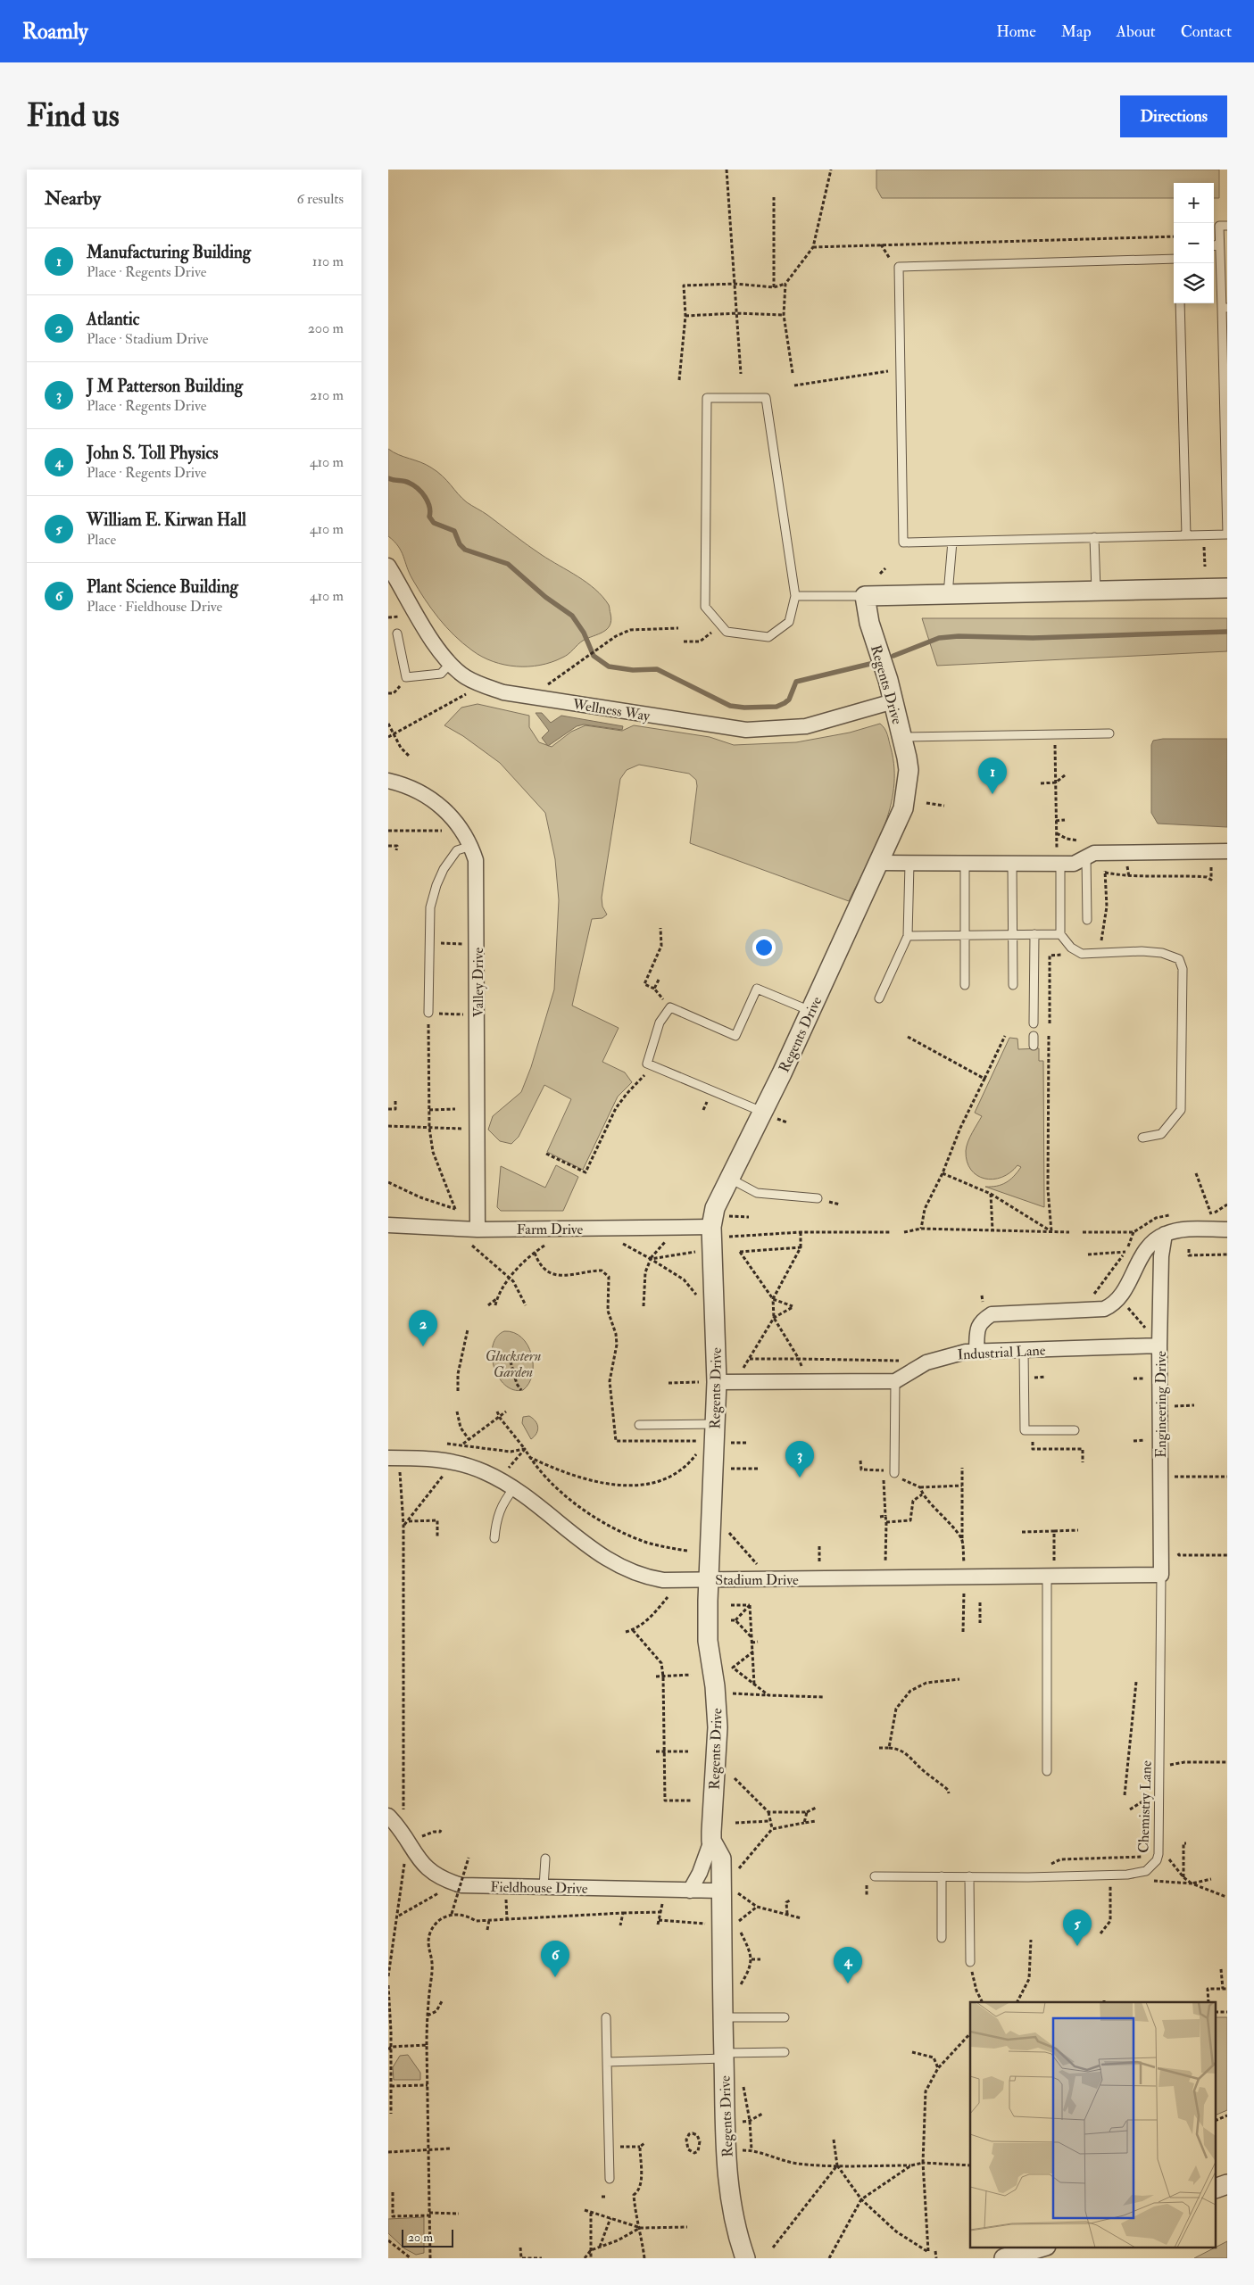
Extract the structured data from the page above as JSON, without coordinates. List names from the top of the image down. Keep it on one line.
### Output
{"streets":{"street":["Regents Drive","Wellness Way","Valley Drive","Farm Drive","Industrial Lane","Engineering Drive","Stadium Drive","Fieldhouse Drive"],"lane":["Chemistry Lane"]},"crossings":[["Regents Drive","Wellness Way"],["Regents Drive","Farm Drive"],["Regents Drive","Industrial Lane"],["Regents Drive","Stadium Drive"],["Regents Drive","Fieldhouse Drive"],["Valley Drive","Farm Drive"],["Industrial Lane","Engineering Drive"],["Engineering Drive","Stadium Drive"],["Engineering Drive","Chemistry Lane"],["Stadium Drive","Chemistry Lane"]],"parks":["Gluckstern Garden"],"scale_bar":"20 m","page":{"header":"Roamly","nav":["Home","Map","About","Contact"],"buttons":"Directions","title":"Find us","heading":["Nearby","6 results"],"map_buttons":["+","−"],"list":[{"mark":"1","name":"Manufacturing Building","note":"Place · Regents Drive","value":"110 m"},{"mark":"2","name":"Atlantic","note":"Place · Stadium Drive","value":"200 m"},{"mark":"3","name":"J M Patterson Building","note":"Place · Regents Drive","value":"210 m"},{"mark":"4","name":"John S. Toll Physics","note":"Place · Regents Drive","value":"410 m"},{"mark":"5","name":"William E. Kirwan Hall","note":"Place","value":"410 m"},{"mark":"6","name":"Plant Science Building","note":"Place · Fieldhouse Drive","value":"410 m"}],"pins":["1","2","3","5","6","4"],"scale":"20 m"}}
